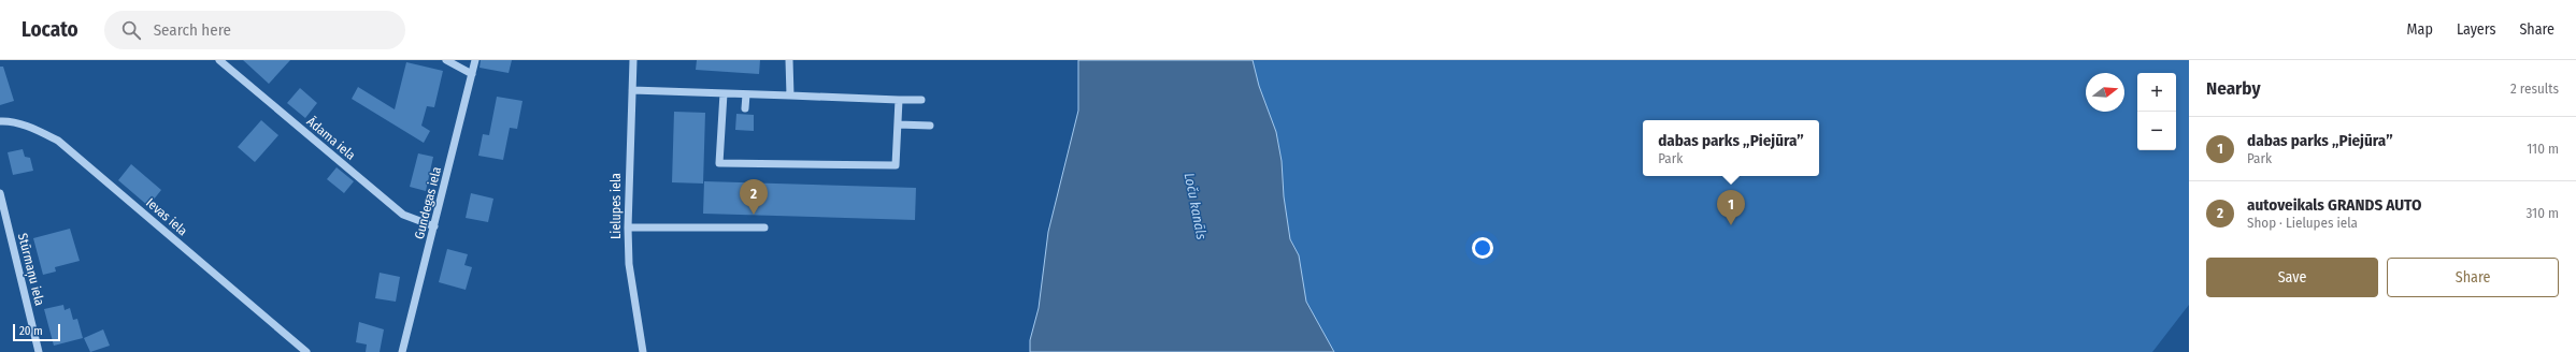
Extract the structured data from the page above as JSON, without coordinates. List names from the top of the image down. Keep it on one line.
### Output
{"streets":{"street":["Ādama iela","Gundegas iela","Lielupes iela","Ievas iela","Stūrmaņu iela"]},"crossings":[["Ādama iela","Gundegas iela"]],"water":["Loču kanāls"],"scale_bar":"20 m","north":"right","page":{"header":"Locato","search":"Search here","nav":["Map","Layers","Share"],"heading":["Nearby","2 results"],"map_buttons":["+","−"],"list":[{"mark":"1","name":"dabas parks „Piejūra”","note":"Park","value":"110 m"},{"mark":"2","name":"autoveikals GRANDS AUTO","note":"Shop · Lielupes iela","value":"310 m"}],"popup":["dabas parks „Piejūra”","Park"],"pins":["2","1"],"buttons":["Save","Share"],"scale":"20 m"}}
